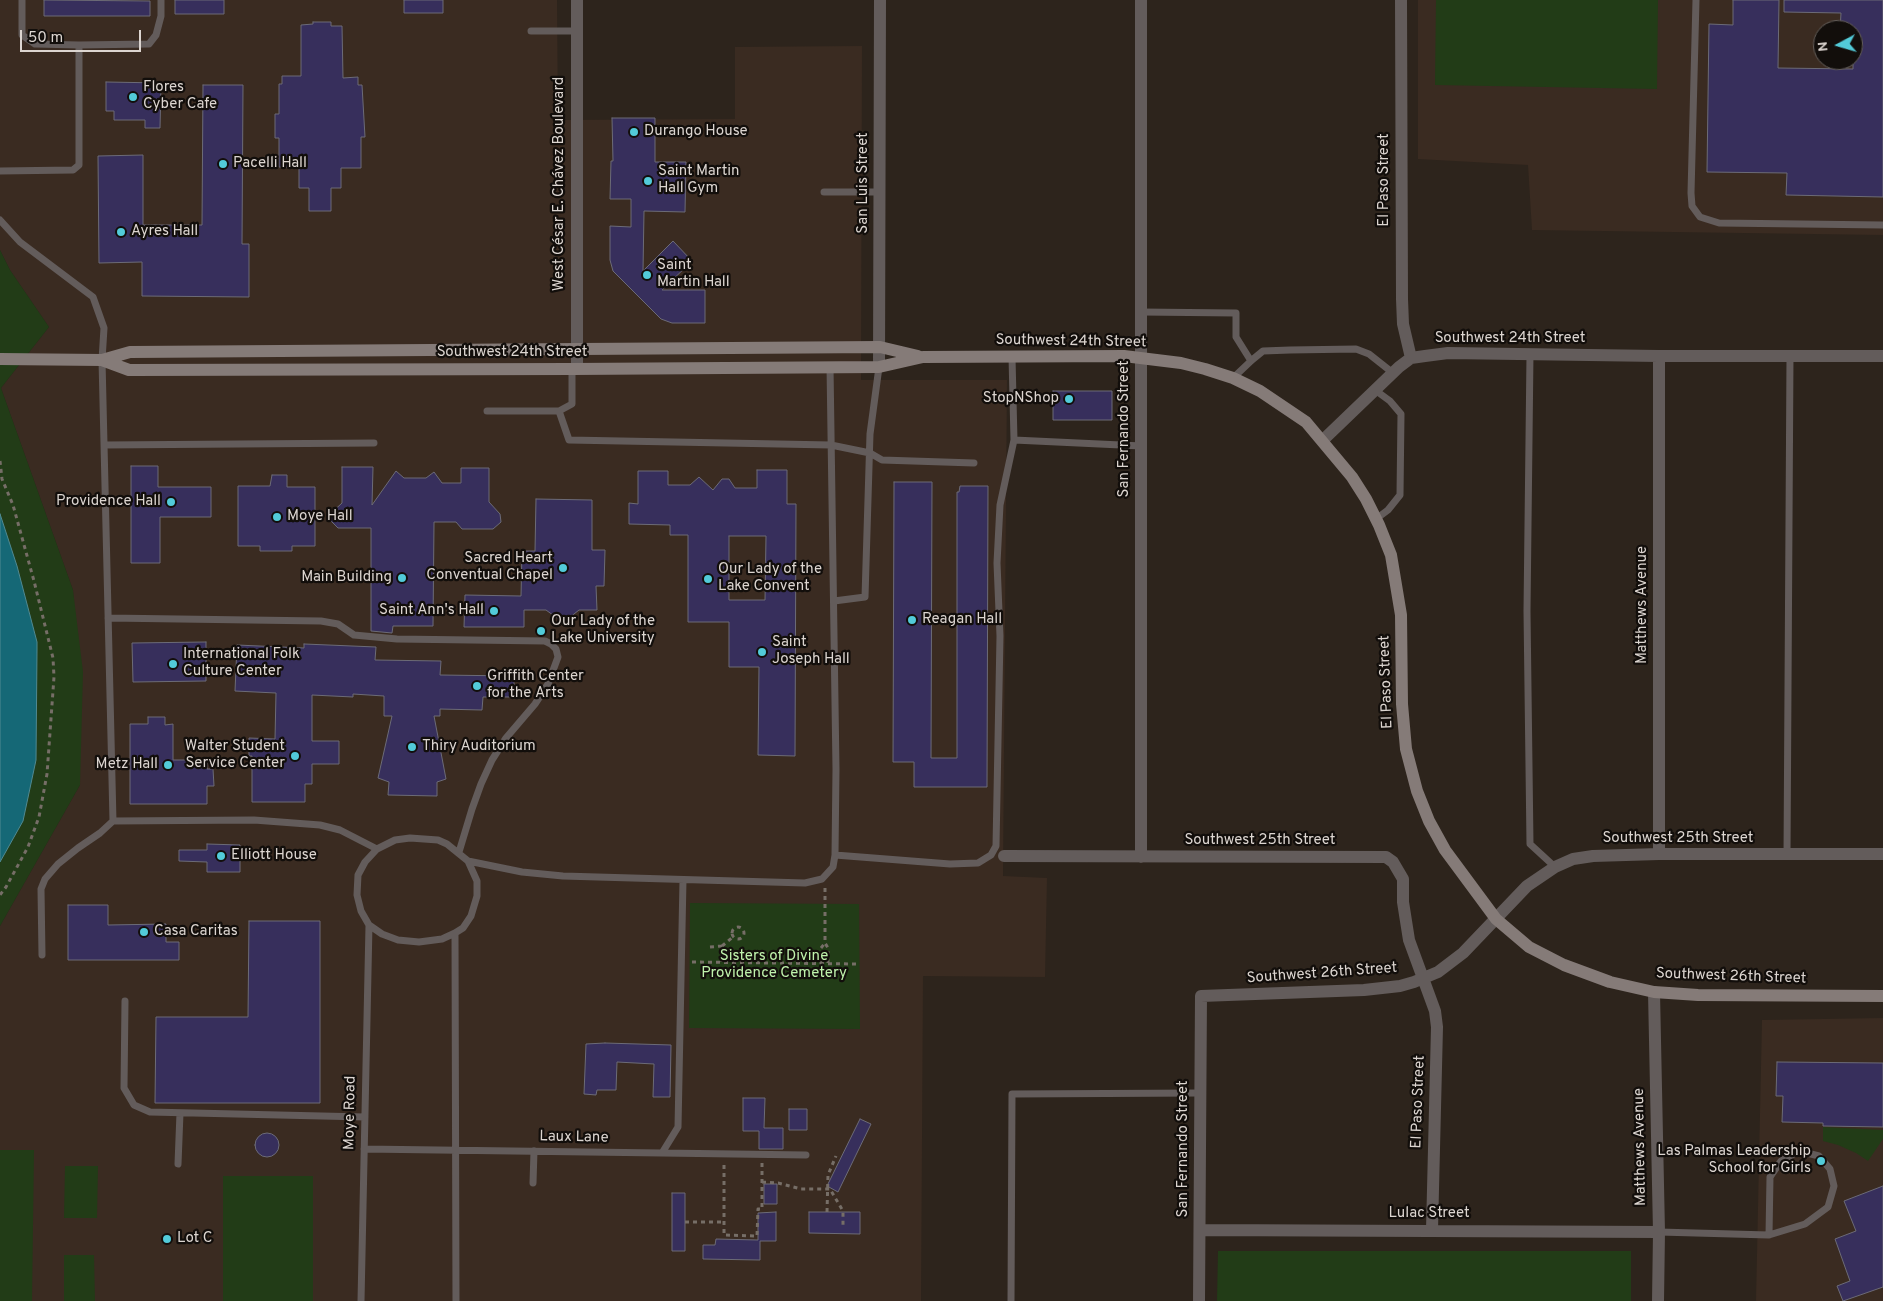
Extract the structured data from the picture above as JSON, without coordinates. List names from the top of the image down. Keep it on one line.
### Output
{"streets":{"main road":["El Paso Street","Southwest 24th Street","Southwest 26th Street"],"street":["San Luis Street","West César E. Chávez Boulevard","San Fernando Street","Matthews Avenue","Southwest 25th Street","Lulac Street"],"lane":["Moye Road","Laux Lane"]},"crossings":[["El Paso Street","Southwest 24th Street"],["El Paso Street","Southwest 25th Street"],["El Paso Street","Southwest 26th Street"],["El Paso Street","Lulac Street"],["San Luis Street","Southwest 24th Street"],["West César E. Chávez Boulevard","Southwest 24th Street"],["Southwest 24th Street","San Fernando Street"],["Southwest 24th Street","Matthews Avenue"],["San Fernando Street","Southwest 25th Street"],["San Fernando Street","Southwest 26th Street"],["San Fernando Street","Lulac Street"],["Matthews Avenue","Southwest 25th Street"],["Matthews Avenue","Southwest 26th Street"],["Matthews Avenue","Lulac Street"],["Southwest 25th Street","Southwest 26th Street"],["Moye Road","Laux Lane"]],"parks":["Sisters of Divine Providence Cemetery"],"places":["Flores Cyber Cafe","Durango House","Pacelli Hall","Saint Martin Hall Gym","Ayres Hall","Saint Martin Hall","StopNShop","Providence Hall","Moye Hall","Sacred Heart Conventual Chapel","Main Building","Our Lady of the Lake Convent","Saint Ann's Hall","Reagan Hall","Our Lady of the Lake University","Saint Joseph Hall","International Folk Culture Center","Griffith Center for the Arts","Thiry Auditorium","Walter Student Service Center","Metz Hall","Elliott House","Casa Caritas","Las Palmas Leadership School for Girls","Lot C"],"scale_bar":"50 m","north":"left"}
